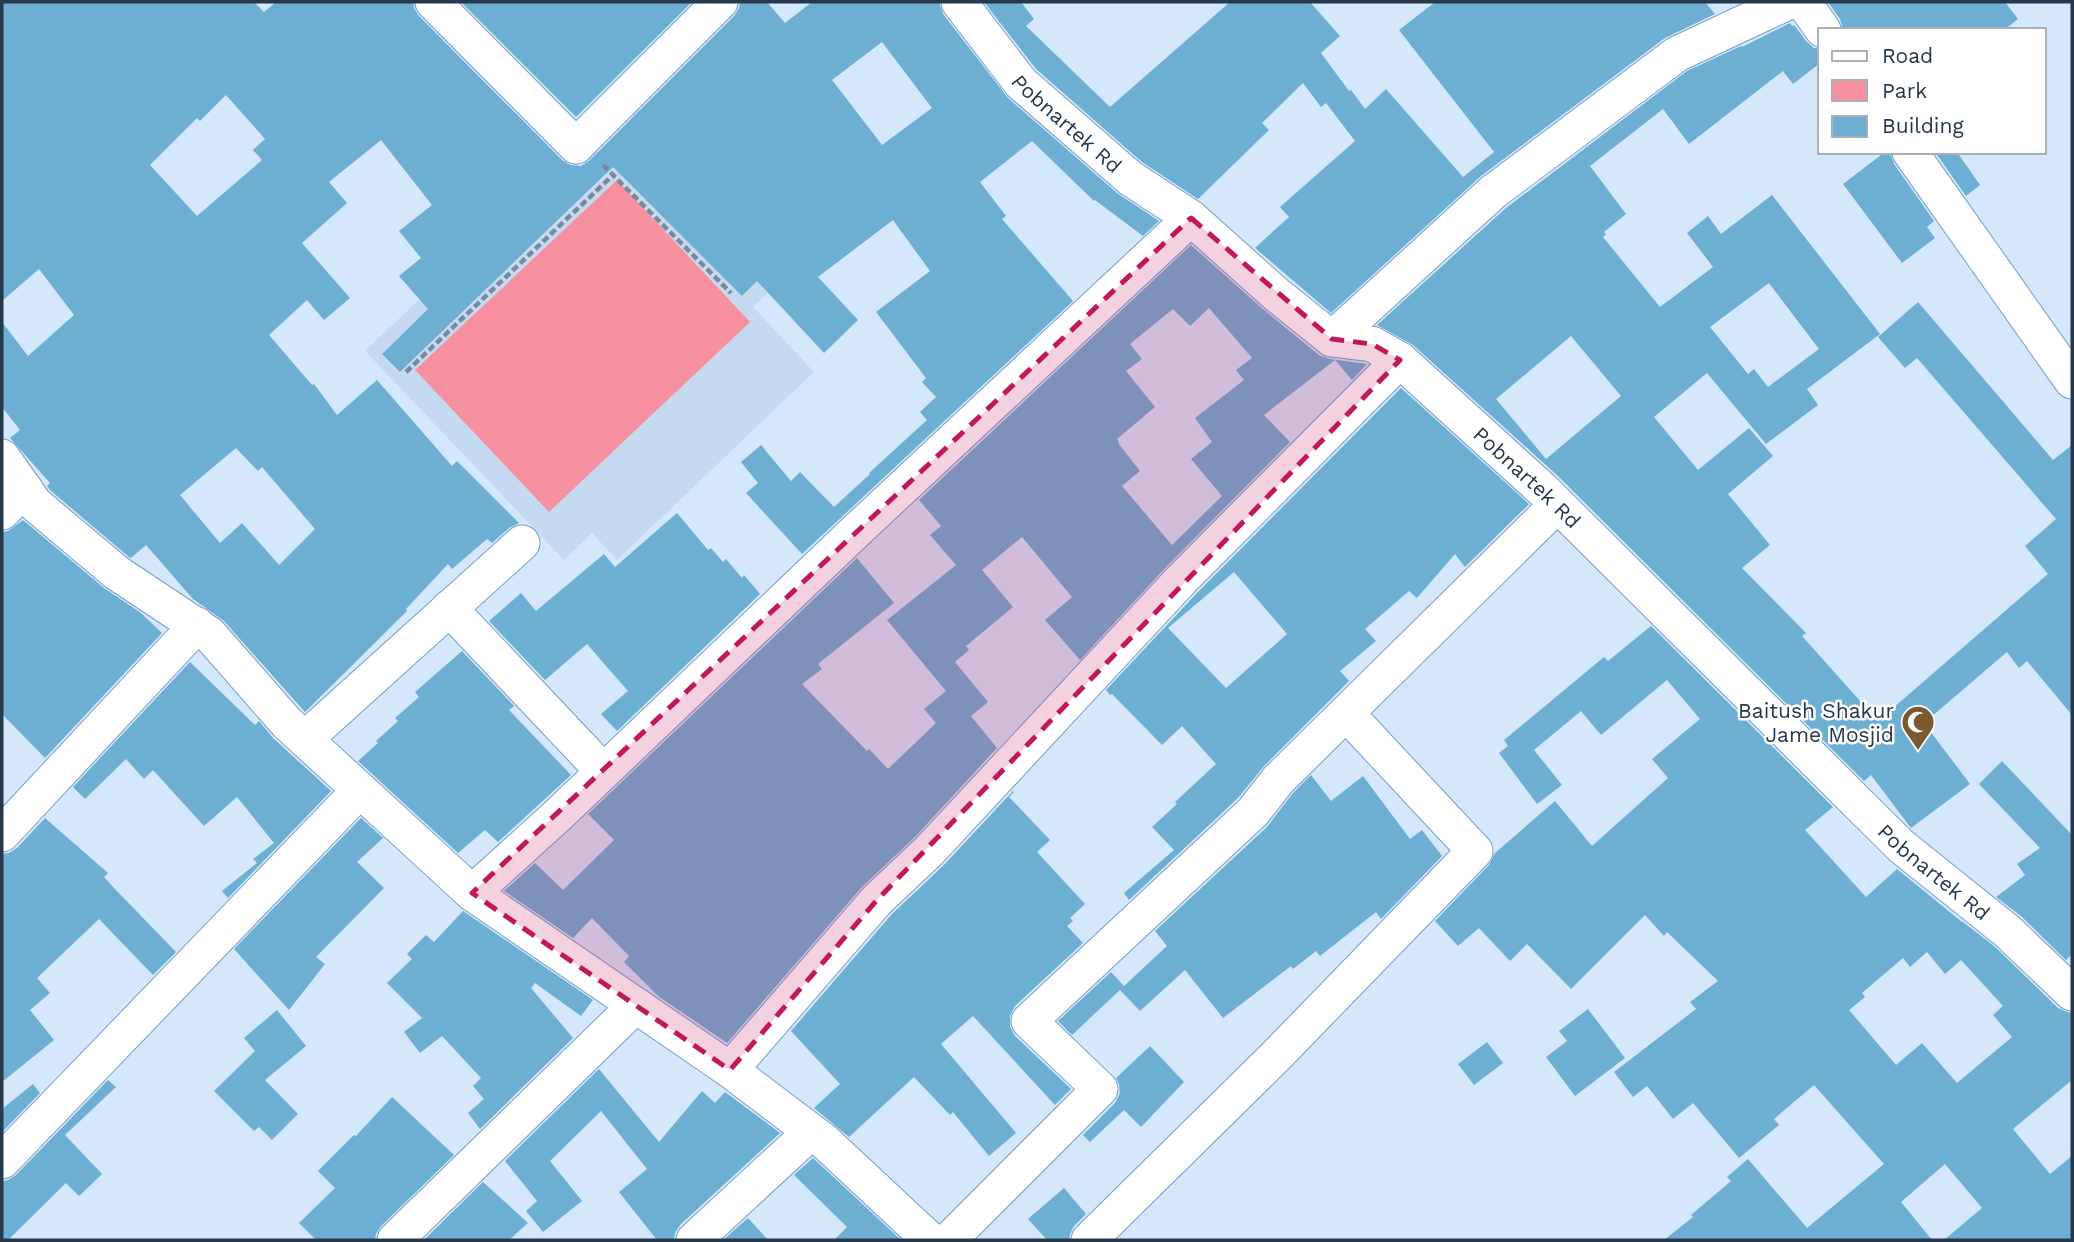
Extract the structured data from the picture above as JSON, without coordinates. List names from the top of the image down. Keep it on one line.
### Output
{"streets":{"street":["Pobnartek Rd"]},"places":{"mosque":["Baitush Shakur Jame Mosjid"]},"legend":["Road","Park","Building"]}
